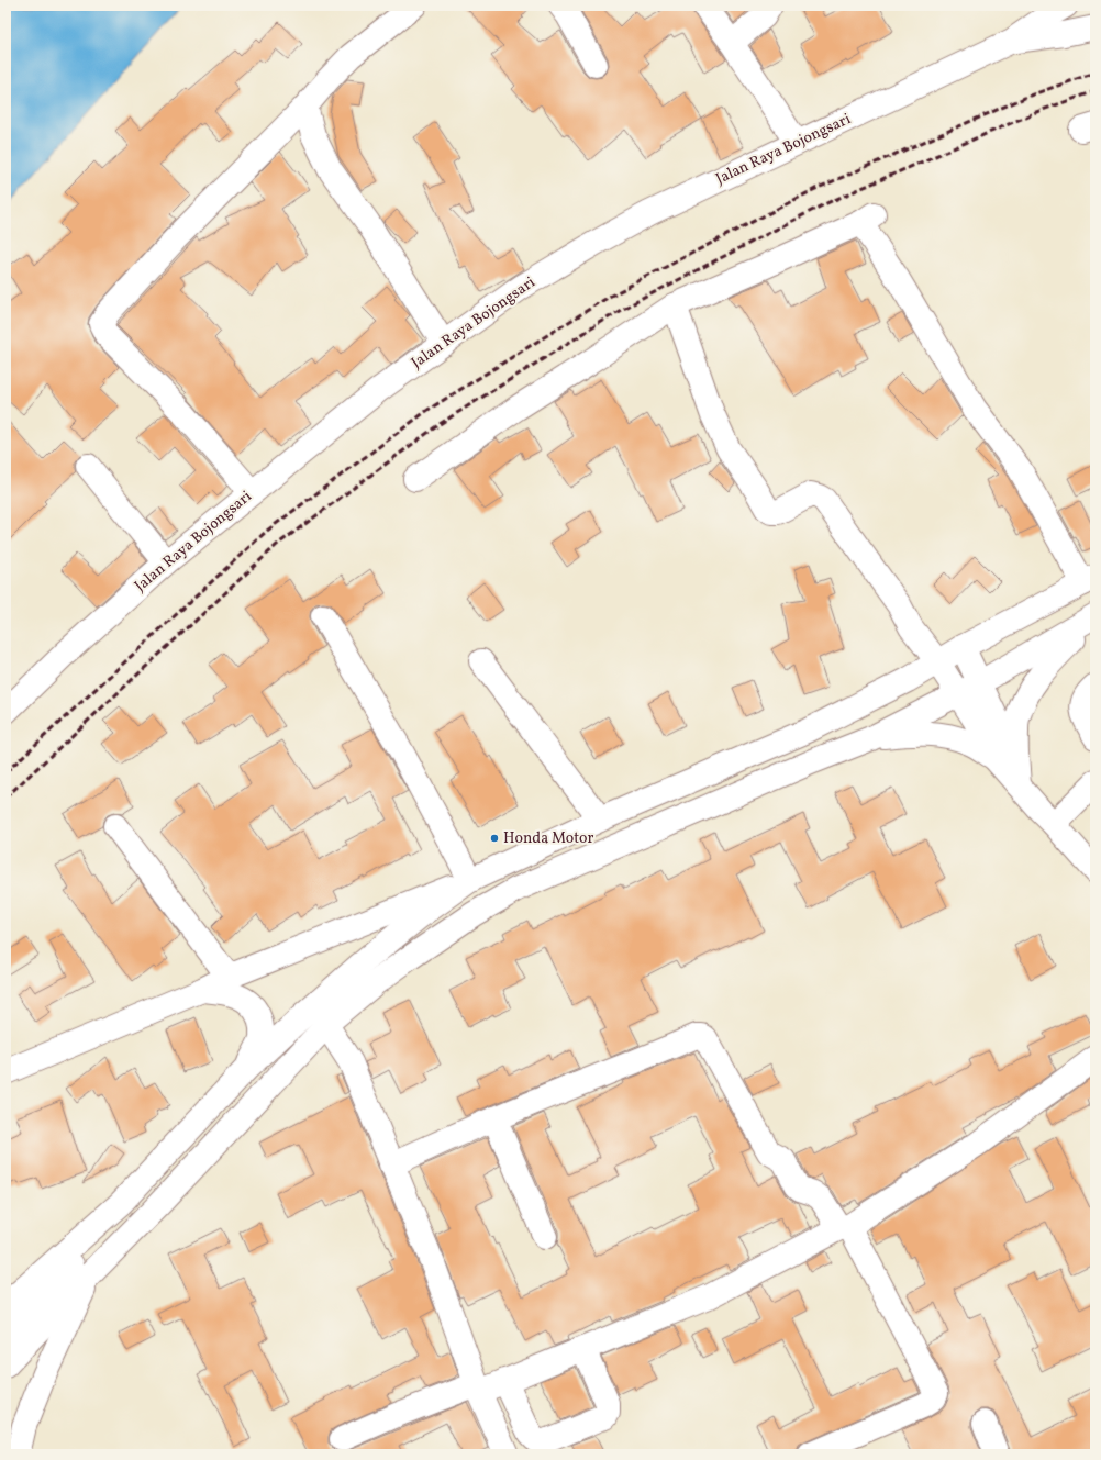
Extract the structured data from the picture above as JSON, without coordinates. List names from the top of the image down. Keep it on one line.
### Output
{"streets":{"main road":["Jalan Raya Bojongsari"]},"places":["Honda Motor"]}
